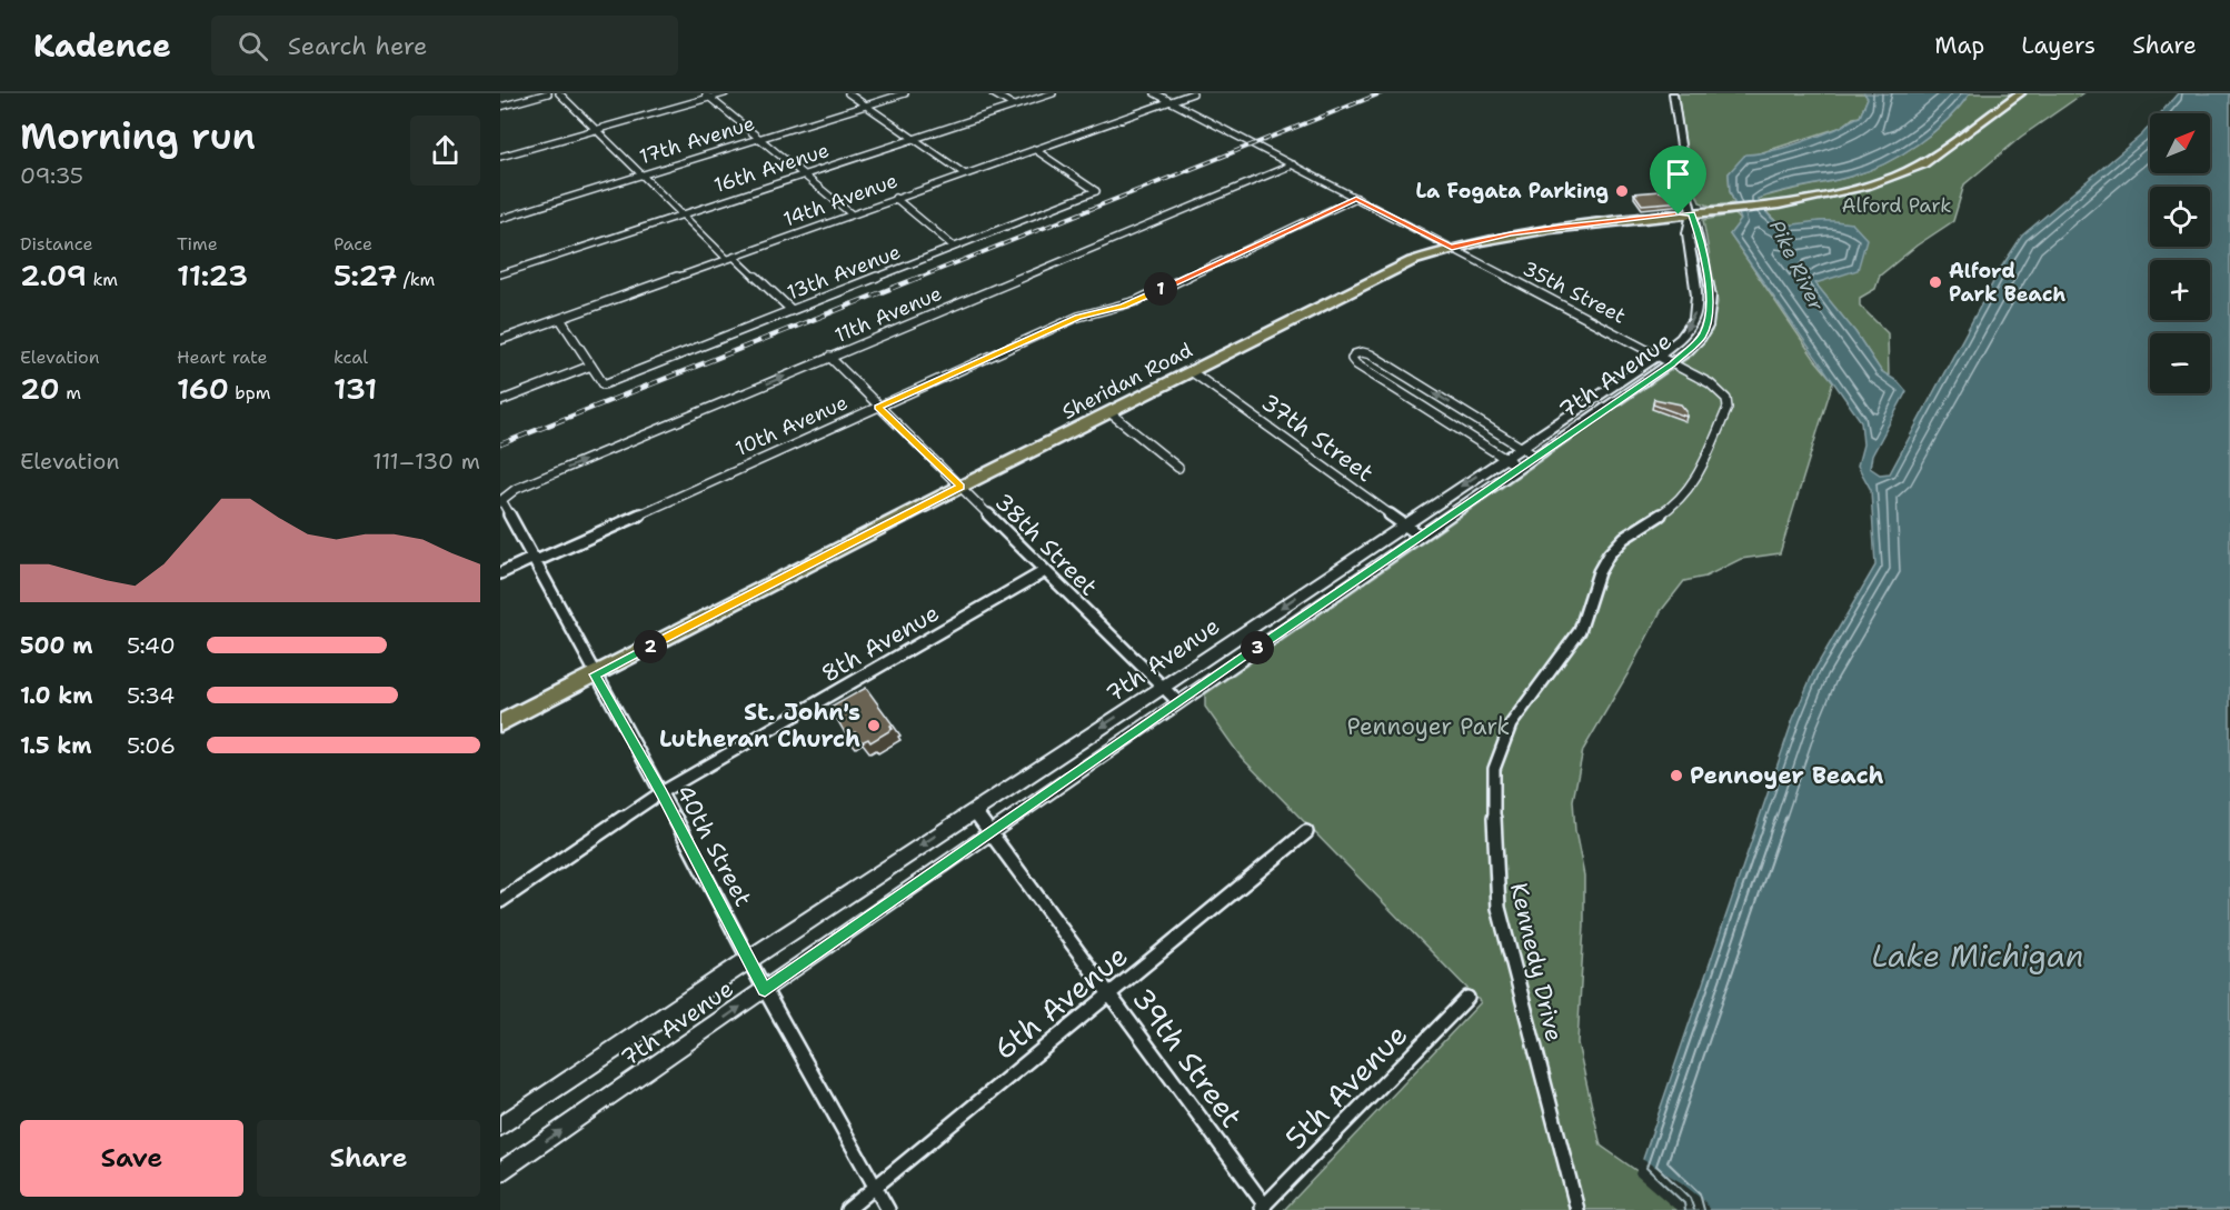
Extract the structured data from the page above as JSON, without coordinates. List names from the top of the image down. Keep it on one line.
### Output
{"streets":{"main road":["Sheridan Road"],"street":["17th Avenue","16th Avenue","14th Avenue","13th Avenue","35th Street","11th Avenue","7th Avenue","10th Avenue","37th Street","38th Street","8th Avenue","40th Street","Kennedy Drive","6th Avenue","39th Street","5th Avenue"]},"crossings":[["14th Avenue","13th Avenue"],["14th Avenue","35th Street"],["35th Street","11th Avenue"],["35th Street","7th Avenue"],["35th Street","Sheridan Road"],["35th Street","10th Avenue"],["35th Street","Kennedy Drive"],["11th Avenue","38th Street"],["11th Avenue","40th Street"],["7th Avenue","Sheridan Road"],["7th Avenue","37th Street"],["7th Avenue","38th Street"],["7th Avenue","40th Street"],["7th Avenue","Kennedy Drive"],["7th Avenue","39th Street"],["Sheridan Road","37th Street"],["Sheridan Road","38th Street"],["Sheridan Road","40th Street"],["10th Avenue","38th Street"],["10th Avenue","40th Street"],["38th Street","8th Avenue"],["8th Avenue","40th Street"],["40th Street","6th Avenue"],["6th Avenue","39th Street"],["39th Street","5th Avenue"]],"one_way":["11th Avenue"],"water":["Pike River","Lake Michigan"],"parks":["Alford Park","Pennoyer Park"],"places":["La Fogata Parking","Alford Park Beach","St. John's Lutheran Church","Pennoyer Beach"],"north":"top right","page":{"header":"Kadence","search":"Search here","nav":["Map","Layers","Share"],"heading":["Morning run","09:35"],"map_buttons":["+","−"],"stats":[["Distance","2.09 km"],["Time","11:23"],["Pace","5:27 /km"],["Elevation","20 m"],["Heart rate","160 bpm"],["kcal","131"]],"pins":["1","2","3"],"chart":["Elevation","111–130 m"],"list":[{"name":"500 m","note":"5:40"},{"name":"1.0 km","note":"5:34"},{"name":"1.5 km","note":"5:06"}],"buttons":["Save","Share"]}}
